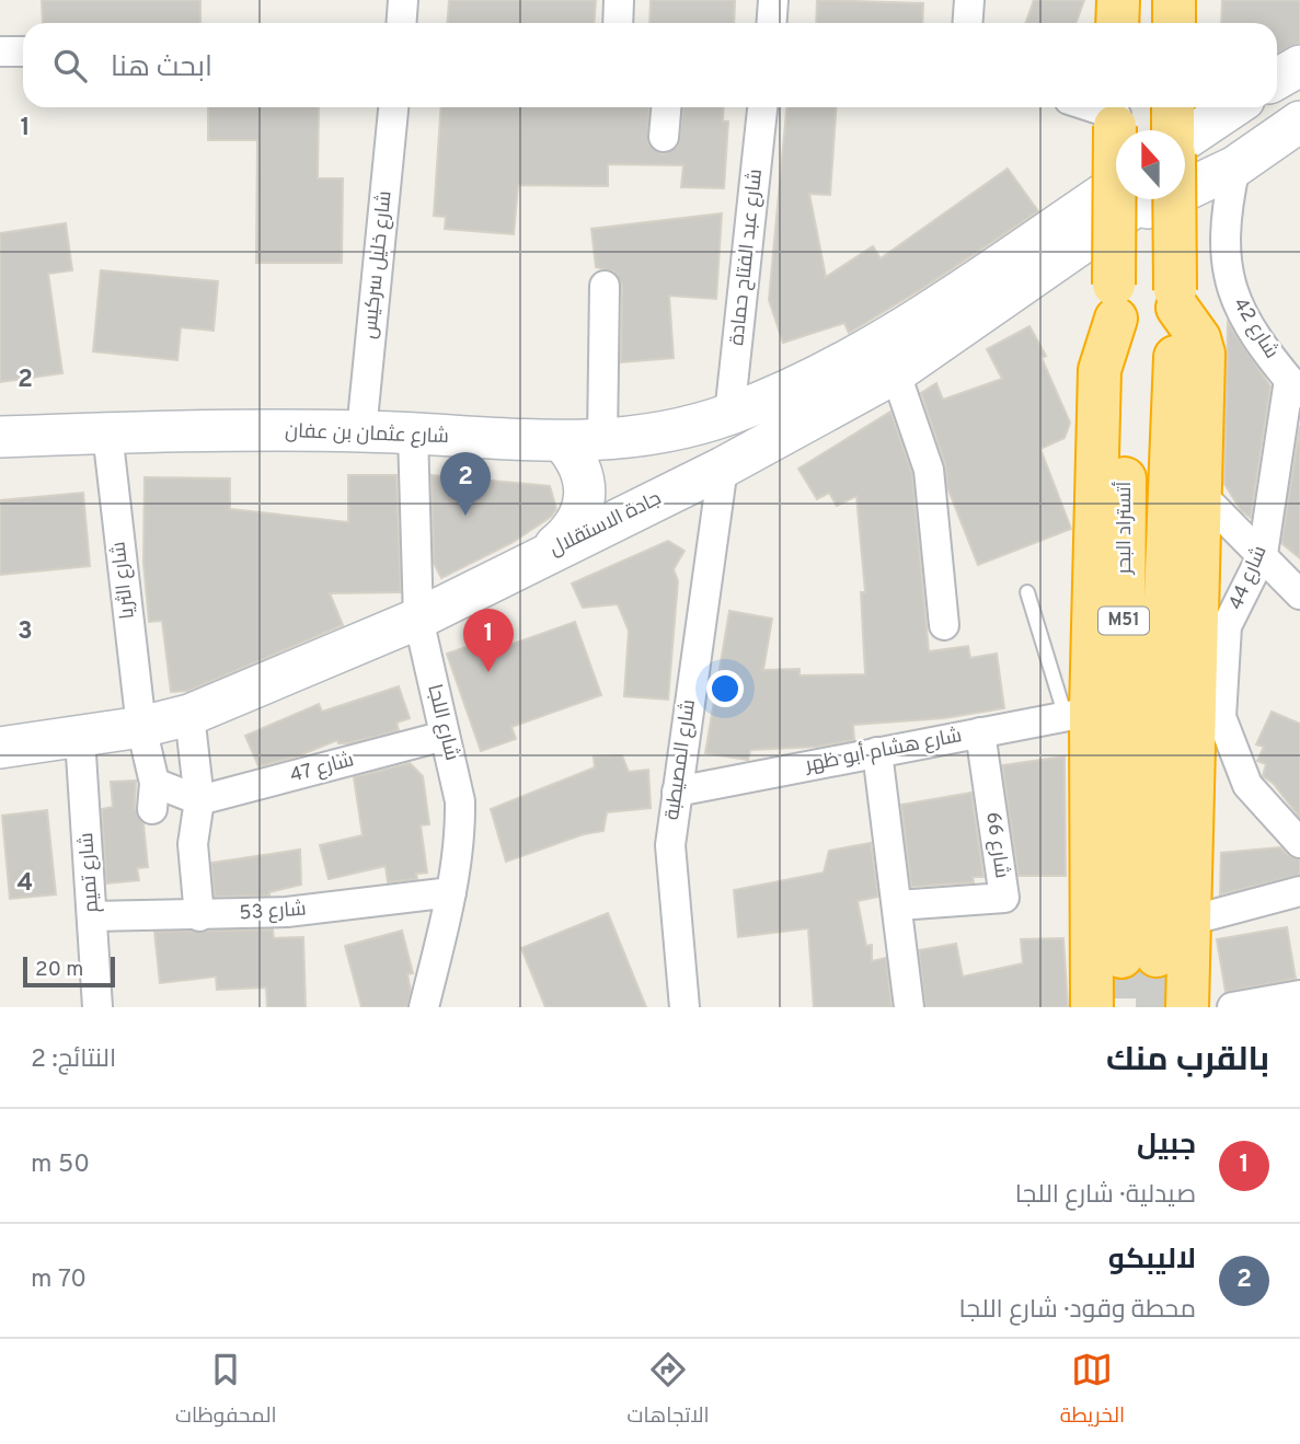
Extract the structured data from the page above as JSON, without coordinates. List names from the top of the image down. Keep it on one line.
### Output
{"streets":{"highway":["أتستراد البحر","M51"],"main road":["شارع عثمان بن عفان","جادة الاستقلال"],"street":["شارع عبد الفتاح حمادة","شارع خليل سركيس","شارع 42","شارع 44","شارع الثريا","شارع اللجا","شارع هشام أبو ظهر","شارع المصيطبة","شارع 47","شارع 66","شارع تميم","شارع 53"]},"crossings":[["شارع عبد الفتاح حمادة","شارع عثمان بن عفان"],["شارع عبد الفتاح حمادة","جادة الاستقلال"],["شارع خليل سركيس","شارع عثمان بن عفان"],["شارع 42","شارع 44"],["شارع عثمان بن عفان","جادة الاستقلال"],["شارع عثمان بن عفان","شارع الثريا"],["شارع عثمان بن عفان","شارع اللجا"],["جادة الاستقلال","شارع الثريا"],["جادة الاستقلال","شارع اللجا"],["جادة الاستقلال","شارع المصيطبة"],["جادة الاستقلال","شارع تميم"],["شارع الثريا","شارع 47"],["شارع اللجا","شارع 47"],["شارع اللجا","شارع 53"],["شارع هشام أبو ظهر","شارع المصيطبة"],["شارع هشام أبو ظهر","شارع 66"],["شارع تميم","شارع 53"]],"scale_bar":"20 m","north":"top","page":{"search":"ابحث هنا","pins":["2","1"],"scale":"20 m","heading":["بالقرب منك","النتائج: 2"],"list":[{"mark":"1","name":"جبيل","note":"صيدلية · شارع اللجا","value":"50 m"},{"mark":"2","name":"لاليبكو","note":"محطة وقود · شارع اللجا","value":"70 m"}],"nav":["الخريطة","الاتجاهات","المحفوظات"]},"grid":{"rows":["1","2","3","4"]}}
